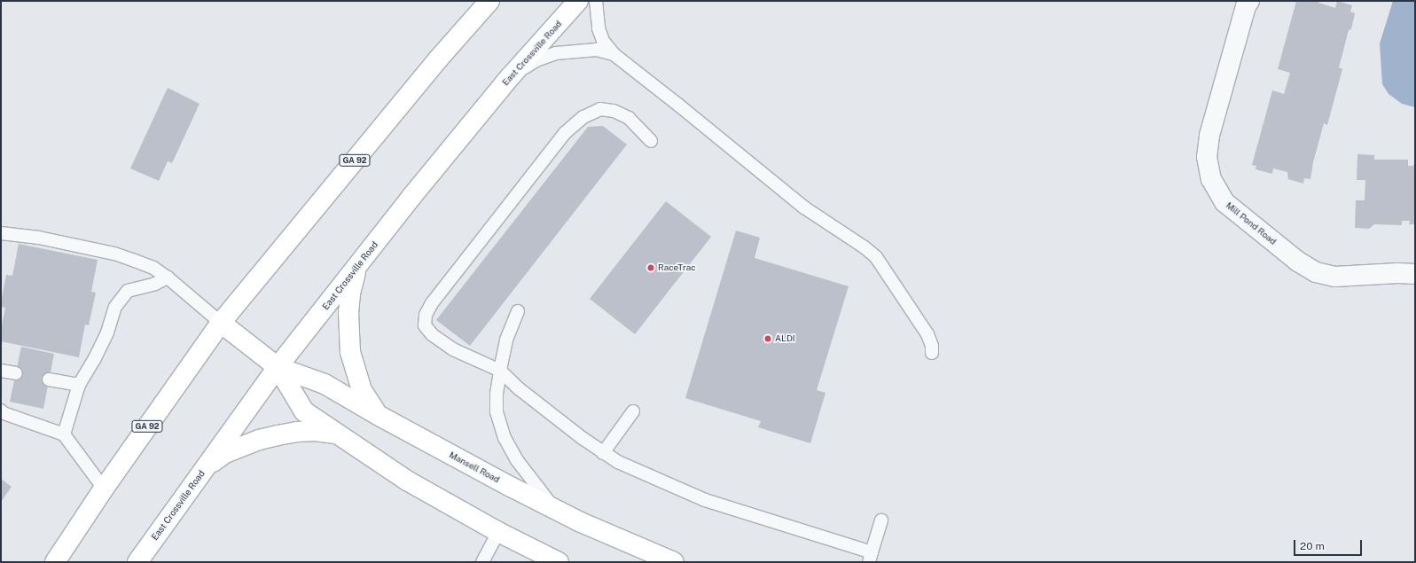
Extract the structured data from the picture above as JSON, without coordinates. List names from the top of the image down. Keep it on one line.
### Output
{"streets":{"main road":["East Crossville Road","GA 92","Mansell Road"],"street":["Mill Pond Road"]},"crossings":[["East Crossville Road","Mansell Road"],["GA 92","Mansell Road"]],"places":["RaceTrac","ALDI"],"scale_bar":"20 m"}
